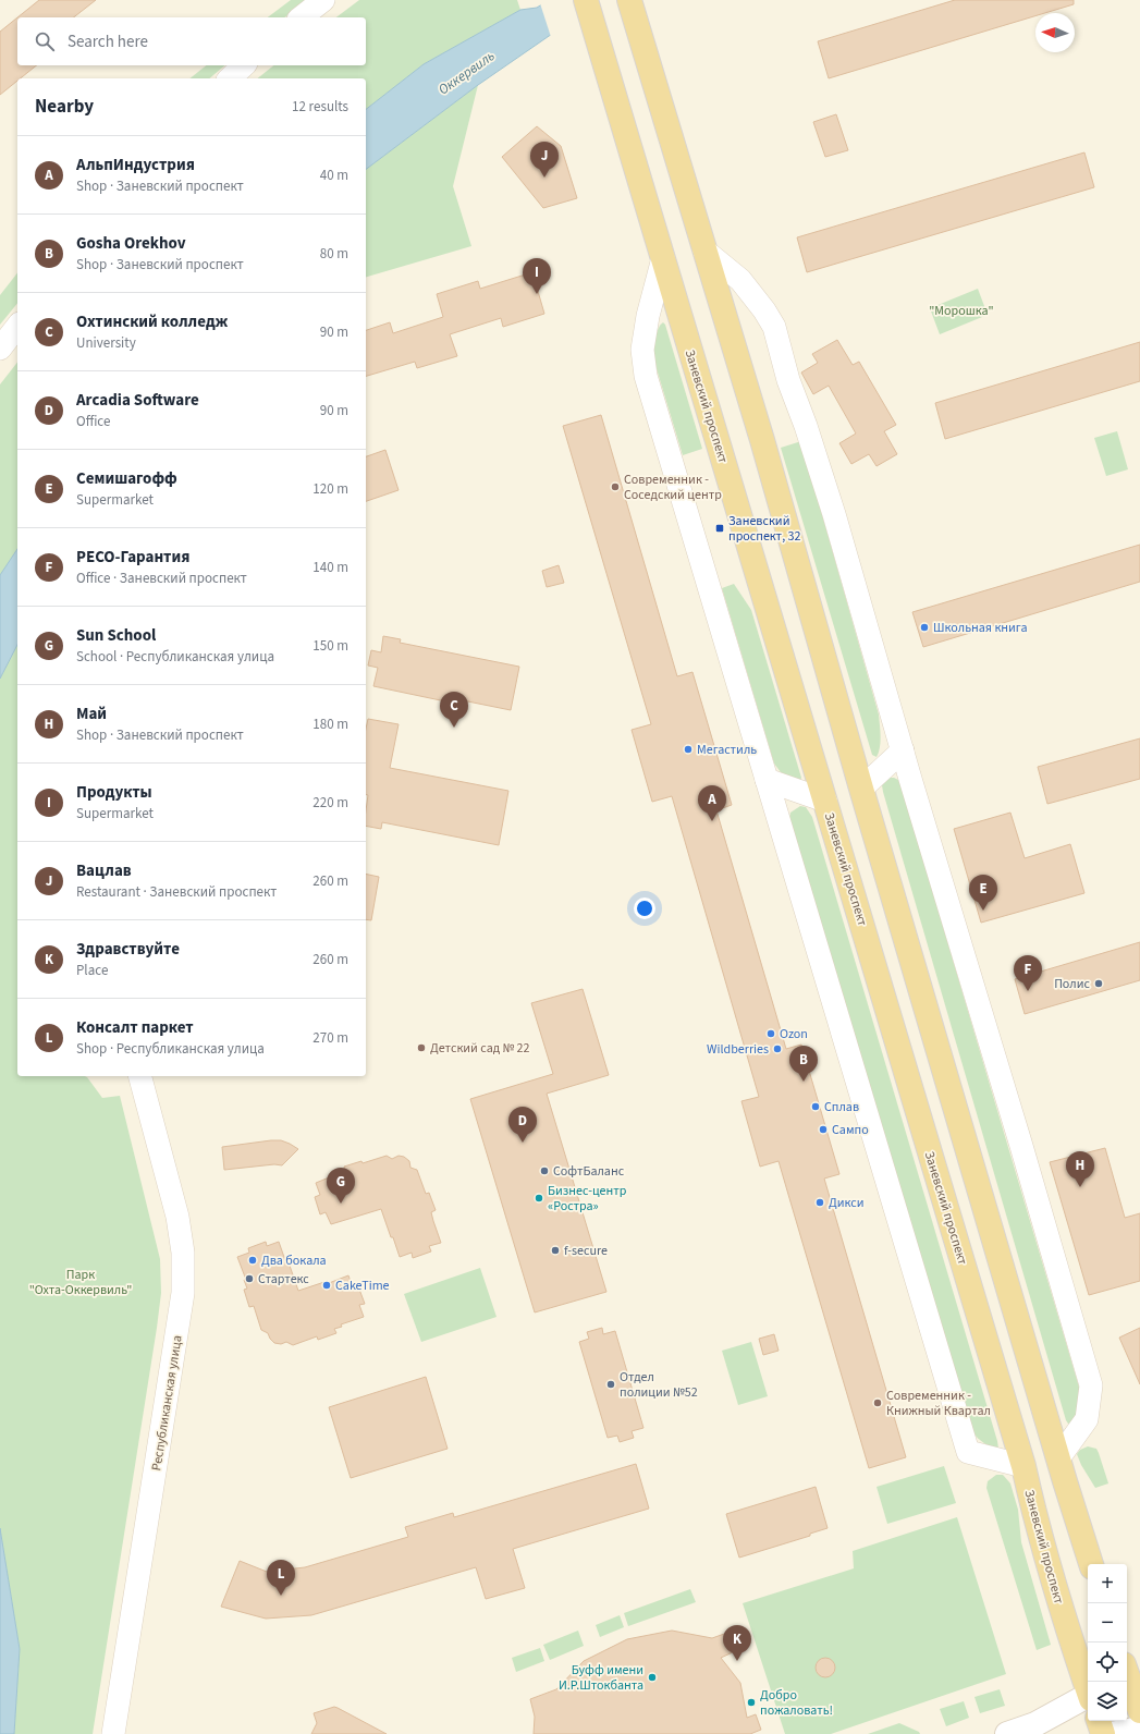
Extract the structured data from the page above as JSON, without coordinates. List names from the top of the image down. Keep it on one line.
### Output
{"streets":{"main road":["Заневский проспект"],"street":["Республиканская улица"]},"water":["Оккервиль"],"parks":["\"Морошка\"","Парк \"Охта-Оккервиль\""],"places":{"other":["Современник - Соседский центр","Школьная книга","Мегастиль","Полис","Ozon","Детский сад № 22","Wildberries","Сплав","Сампо","СофтБаланс","Бизнес-центр «Ростра»","Дикси","f-secure","Два бокала","Стартекс","CakeTime","Отдел полиции №52","Современник - Книжный Квартал","Буфф имени И.Р.Штокбанта","Добро пожаловать!"],"transit":["Заневский проспект, 32"]},"north":"left","page":{"search":"Search here","heading":["Nearby","12 results"],"list":[{"mark":"A","name":"АльпИндустрия","note":"Shop · Заневский проспект","value":"40 m"},{"mark":"B","name":"Gosha Orekhov","note":"Shop · Заневский проспект","value":"80 m"},{"mark":"C","name":"Охтинский колледж","note":"University","value":"90 m"},{"mark":"D","name":"Arcadia Software","note":"Office","value":"90 m"},{"mark":"E","name":"Семишагофф","note":"Supermarket","value":"120 m"},{"mark":"F","name":"РЕСО-Гарантия","note":"Office · Заневский проспект","value":"140 m"},{"mark":"G","name":"Sun School","note":"School · Республиканская улица","value":"150 m"},{"mark":"H","name":"Май","note":"Shop · Заневский проспект","value":"180 m"},{"mark":"I","name":"Продукты","note":"Supermarket","value":"220 m"},{"mark":"J","name":"Вацлав","note":"Restaurant · Заневский проспект","value":"260 m"},{"mark":"K","name":"Здравствуйте","note":"Place","value":"260 m"},{"mark":"L","name":"Консалт паркет","note":"Shop · Республиканская улица","value":"270 m"}],"pins":["J","I","C","A","E","F","B","D","H","G","L","K"],"map_buttons":["+","−"]}}
